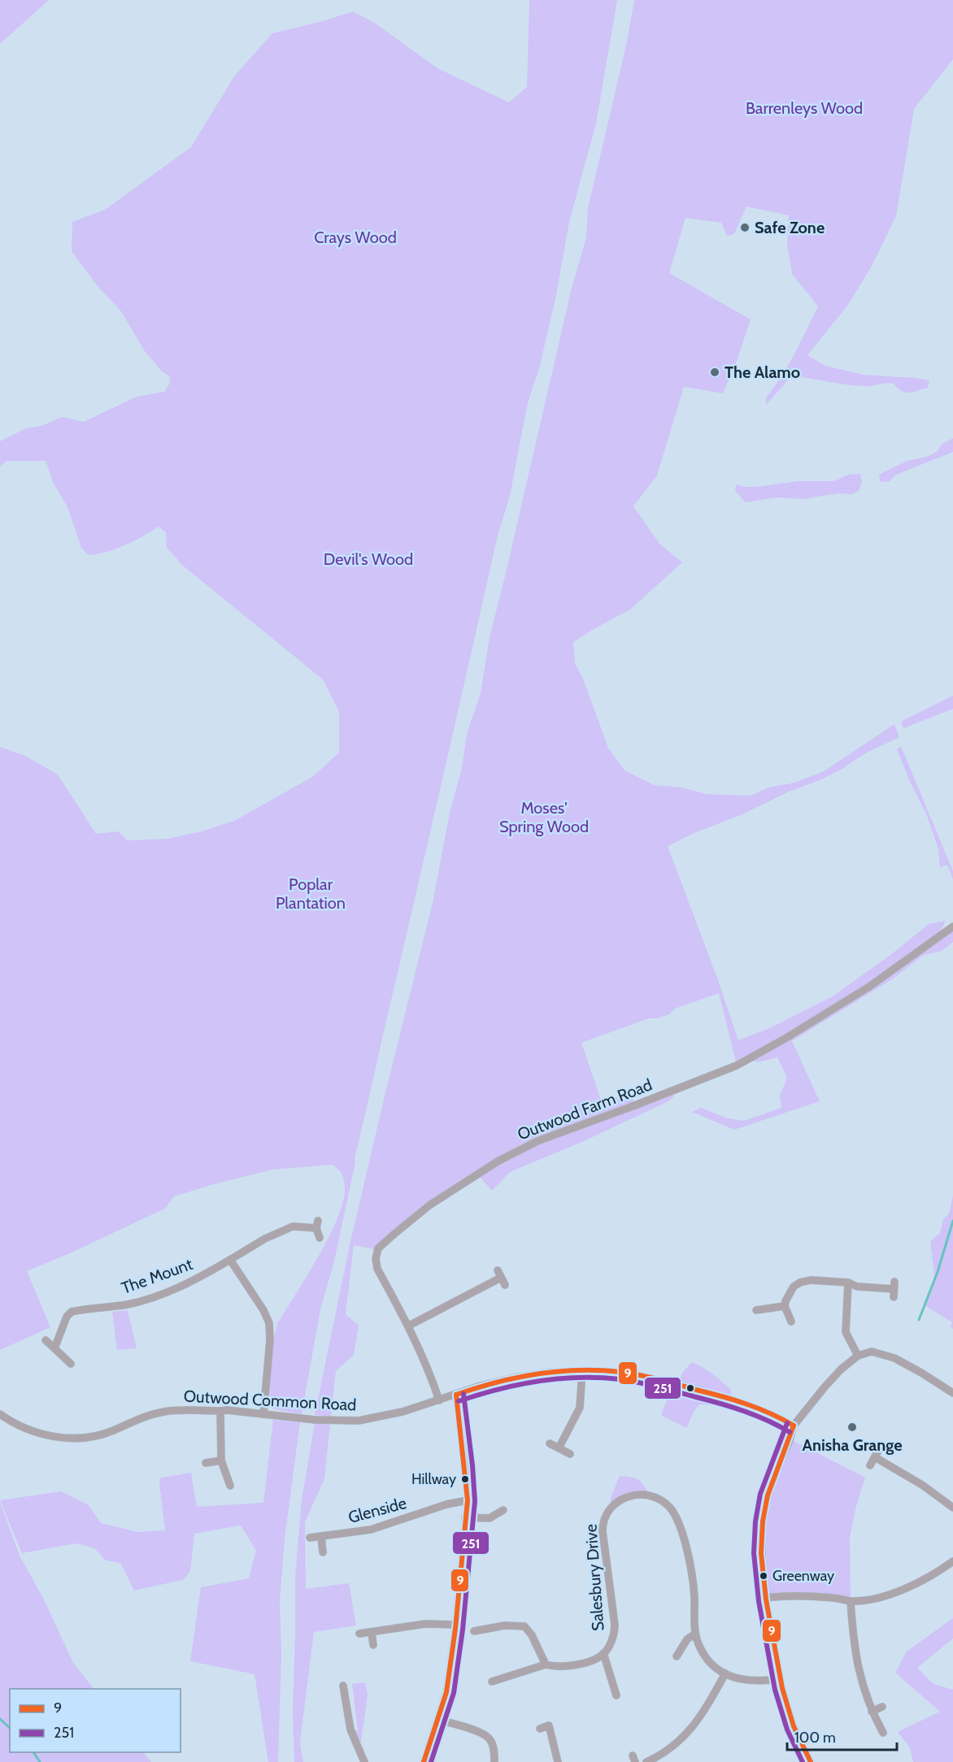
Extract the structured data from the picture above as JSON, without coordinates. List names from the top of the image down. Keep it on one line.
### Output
{"streets":{"street":["Outwood Farm Road","The Mount","Outwood Common Road","Glenside","Salesbury Drive"]},"crossings":[["Outwood Farm Road","Outwood Common Road"]],"parks":["Barrenleys Wood","Crays Wood","Devil's Wood","Moses' Spring Wood","Poplar Plantation"],"places":["Safe Zone","The Alamo","Anisha Grange","Hillway","Greenway"],"lines":["transit line 9","transit line 251"],"legend":["9","251"],"scale_bar":"100 m"}
